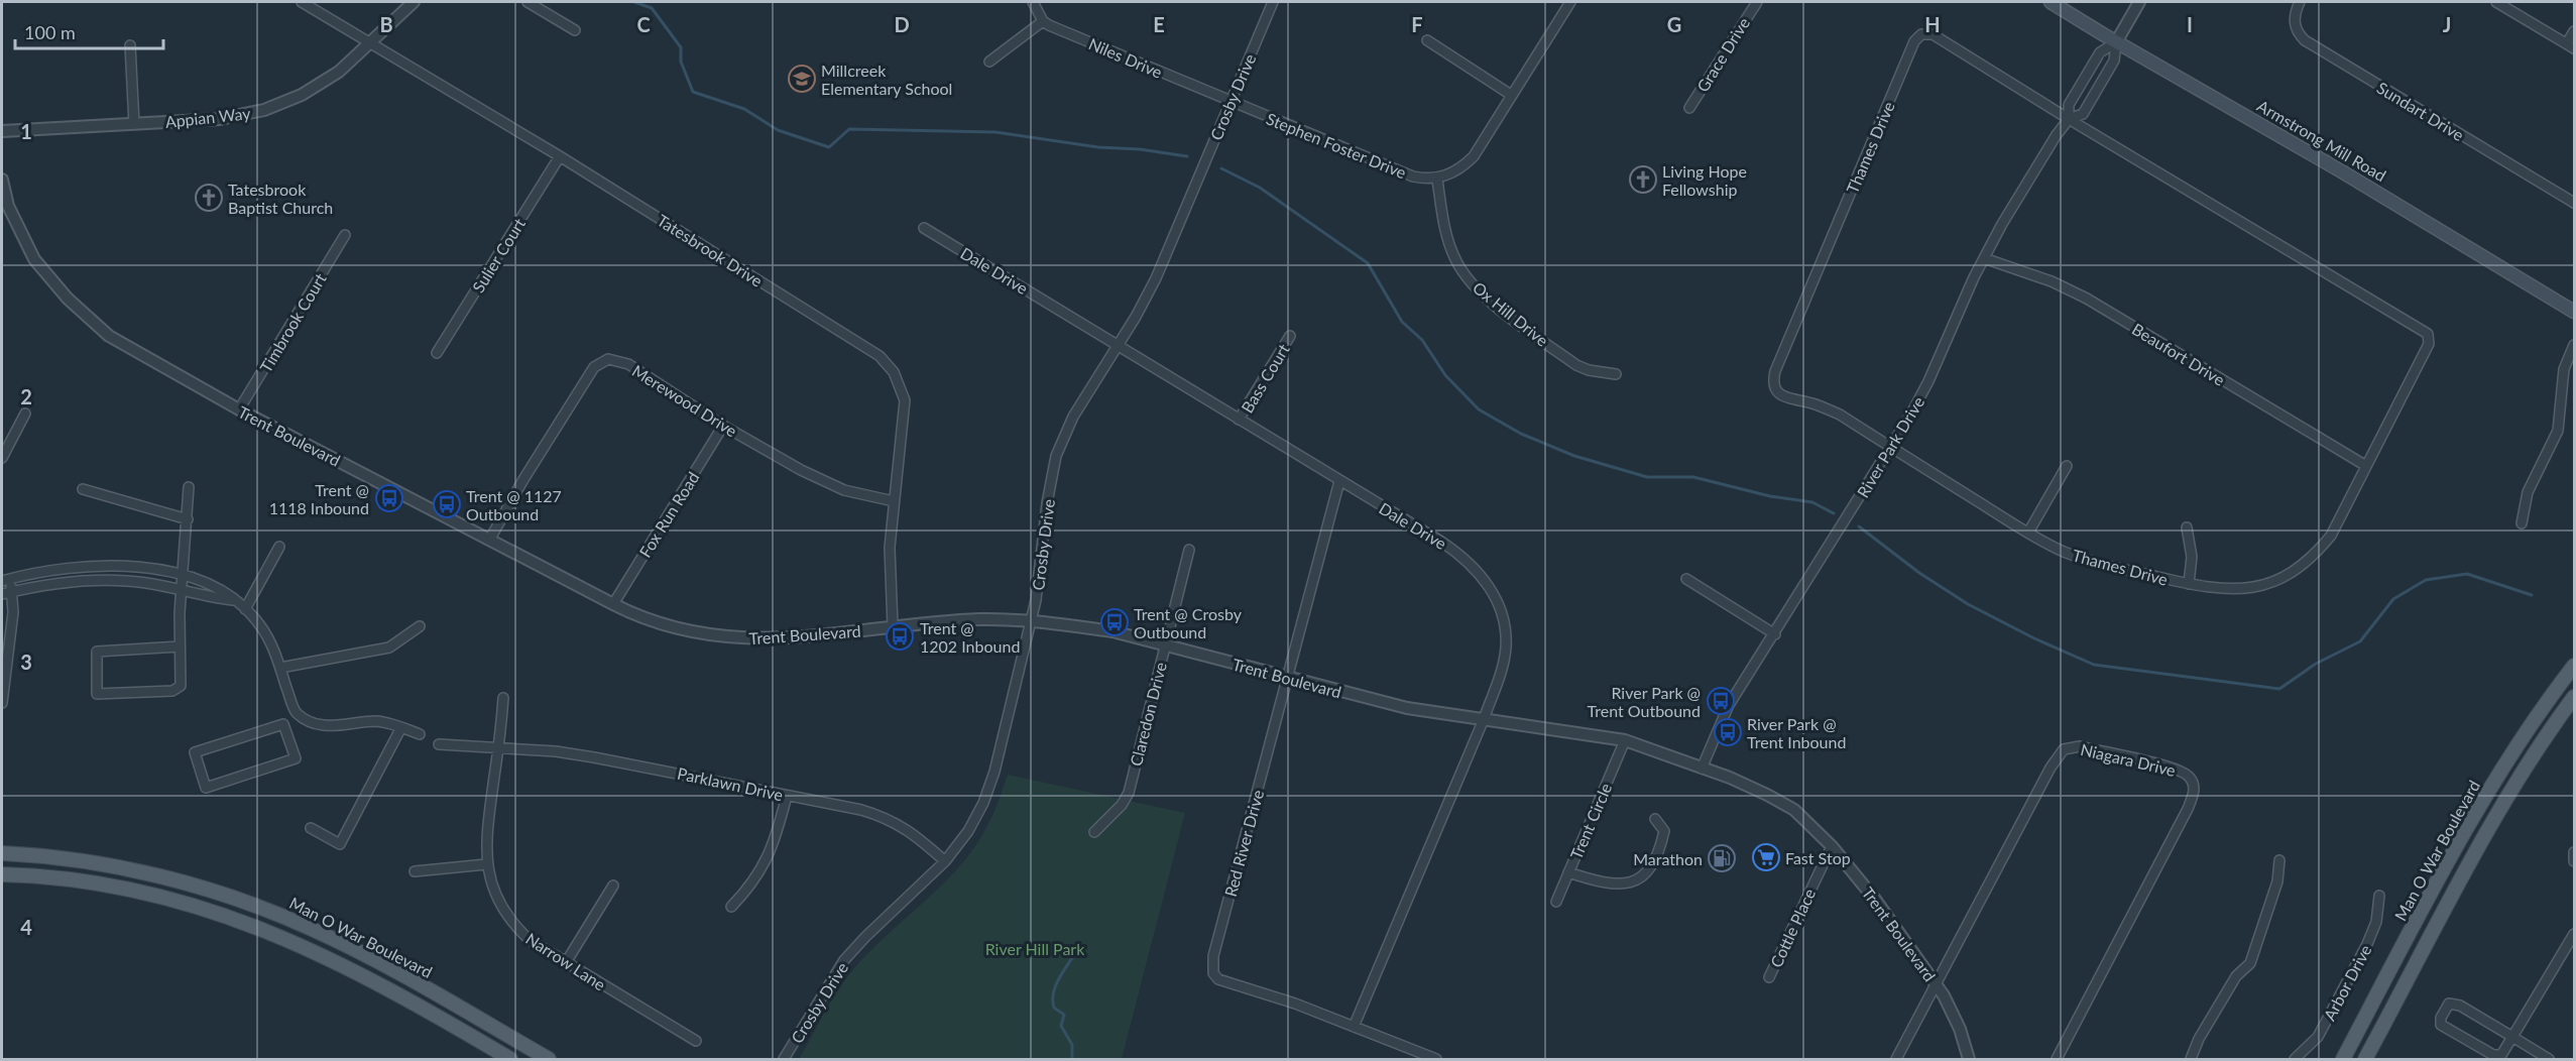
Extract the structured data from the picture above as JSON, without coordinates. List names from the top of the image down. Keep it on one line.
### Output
{"streets":{"main road":["Armstrong Mill Road","Man O War Boulevard"],"street":["Grace Drive","Niles Drive","Crosby Drive","Sundart Drive","Appian Way","Stephen Foster Drive","Thames Drive","Tatesbrook Drive","Sulier Court","Dale Drive","Ox Hill Drive","Timbrook Court","Beaufort Drive","Bass Court","Merewood Drive","Trent Boulevard","River Park Drive","Fox Run Road","Claredon Drive","Niagara Drive","Parklawn Drive","Trent Circle","Red River Drive","Cottle Place","Narrow Lane","Arbor Drive"]},"crossings":[["Niles Drive","Crosby Drive"],["Niles Drive","Stephen Foster Drive"],["Crosby Drive","Stephen Foster Drive"],["Crosby Drive","Dale Drive"],["Crosby Drive","Trent Boulevard"],["Crosby Drive","Parklawn Drive"],["Appian Way","Tatesbrook Drive"],["Armstrong Mill Road","River Park Drive"],["Stephen Foster Drive","Ox Hill Drive"],["Thames Drive","Beaufort Drive"],["Thames Drive","River Park Drive"],["Tatesbrook Drive","Sulier Court"],["Tatesbrook Drive","Merewood Drive"],["Tatesbrook Drive","Trent Boulevard"],["Dale Drive","Bass Court"],["Dale Drive","Trent Boulevard"],["Dale Drive","Red River Drive"],["Timbrook Court","Trent Boulevard"],["Beaufort Drive","River Park Drive"],["Merewood Drive","Trent Boulevard"],["Merewood Drive","Fox Run Road"],["Trent Boulevard","River Park Drive"],["Trent Boulevard","Fox Run Road"],["Trent Boulevard","Claredon Drive"],["Trent Boulevard","Niagara Drive"],["Trent Boulevard","Trent Circle"],["Trent Boulevard","Red River Drive"],["Trent Boulevard","Cottle Place"],["Parklawn Drive","Narrow Lane"]],"parks":["River Hill Park"],"places":{"school or university":["Millcreek Elementary School"],"church":["Living Hope Fellowship","Tatesbrook Baptist Church"],"bus stop":["Trent @ 1118 Inbound","Trent @ 1127 Outbound","Trent @ Crosby Outbound","Trent @ 1202 Inbound","River Park @ Trent Outbound","River Park @ Trent Inbound"],"supermarket":["Fast Stop"],"fuel station":["Marathon"]},"scale_bar":"100 m","grid":{"columns":["B","C","D","E","F","G","H","I","J"],"rows":["1","2","3","4"]}}
